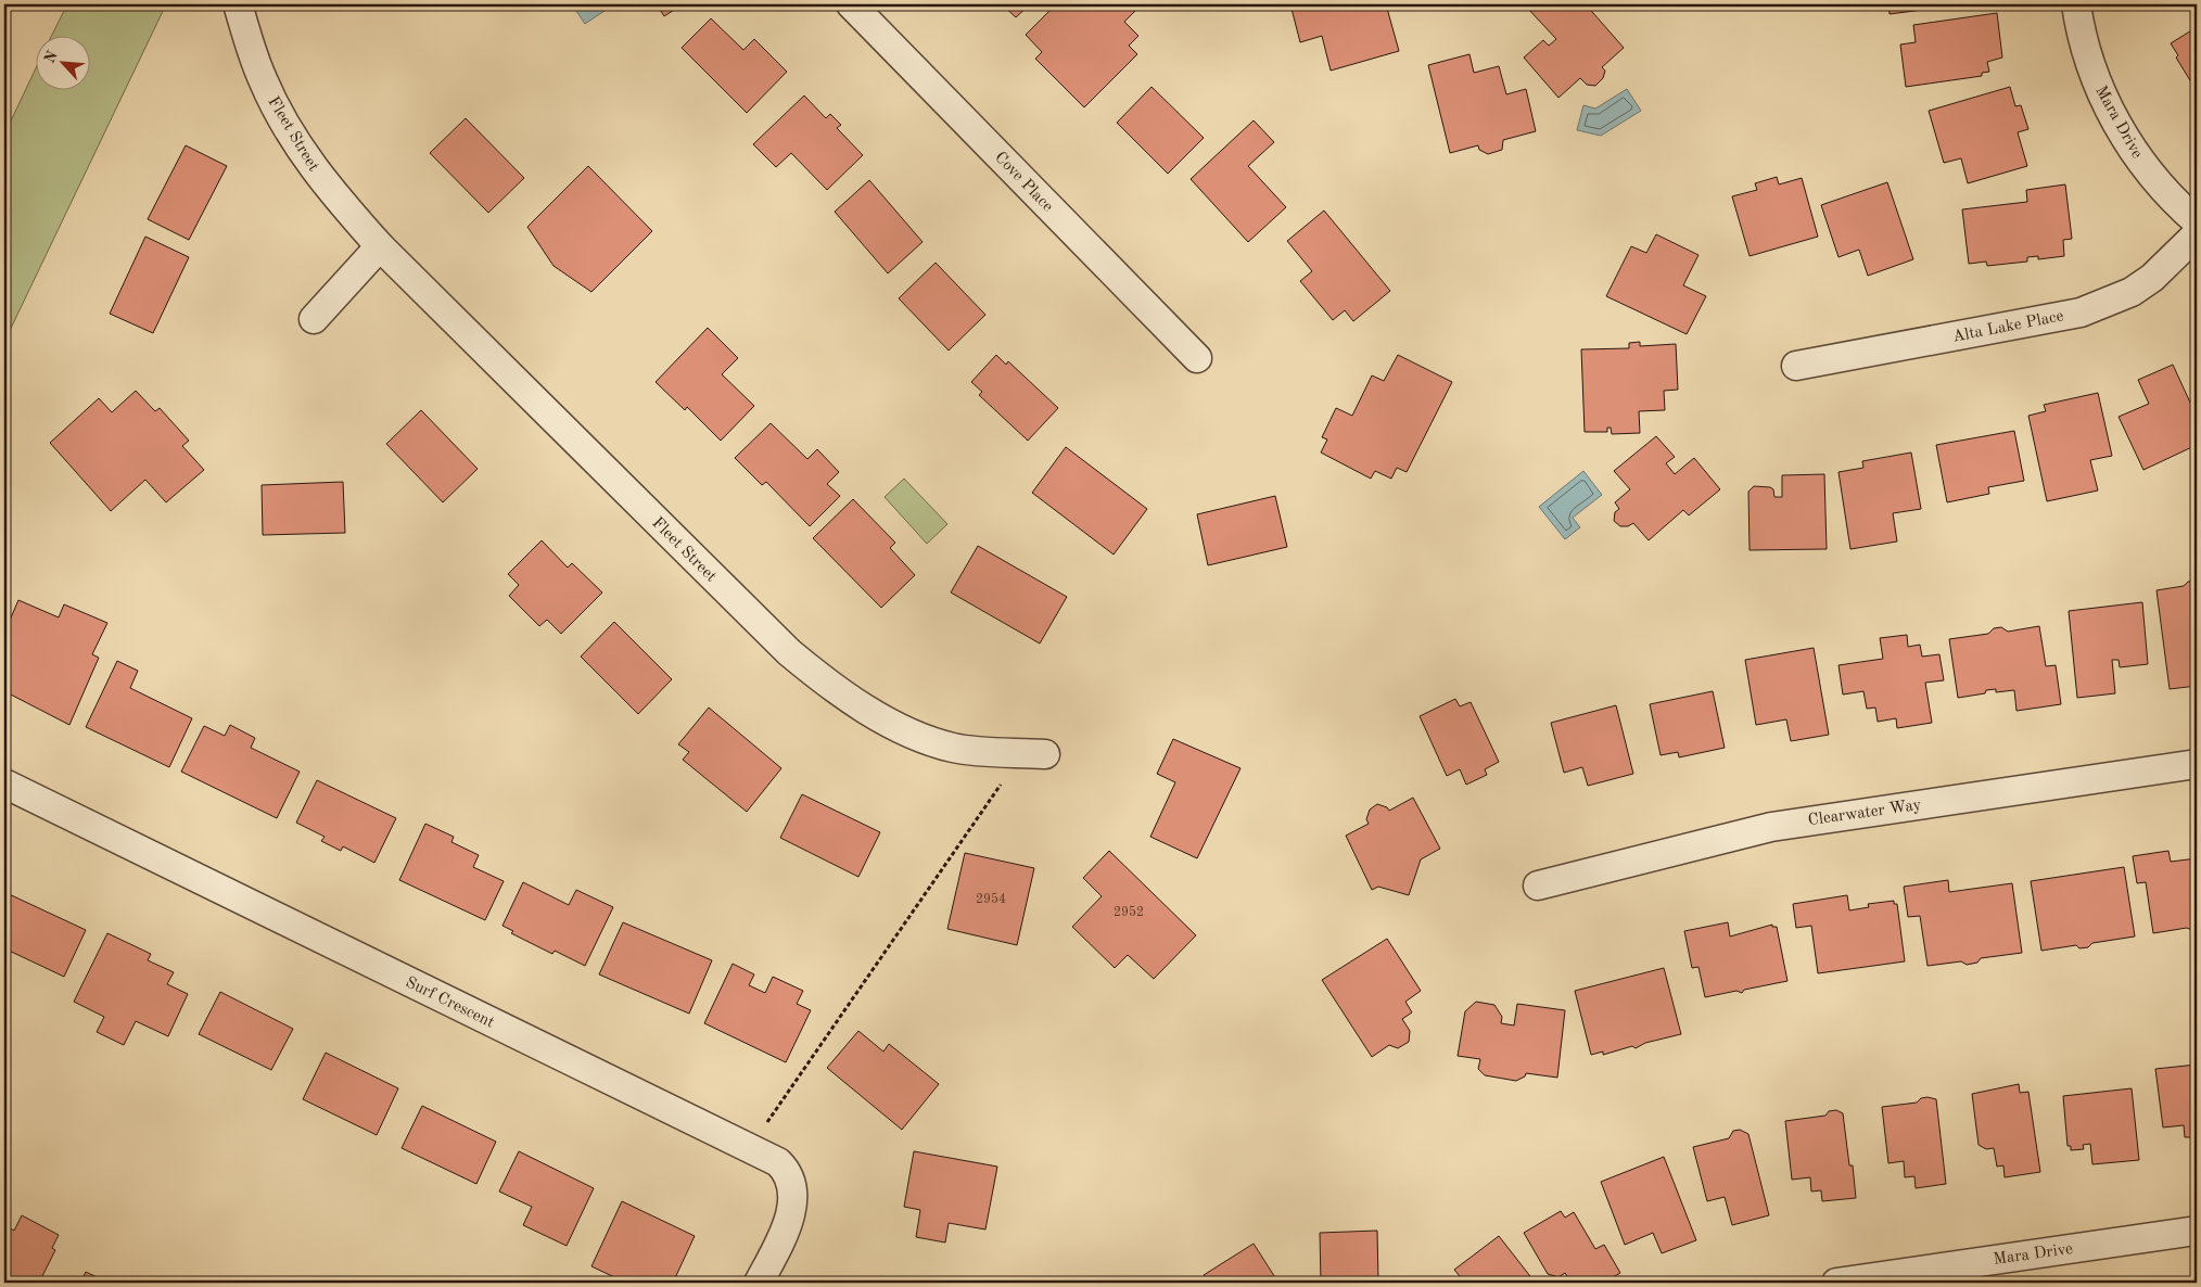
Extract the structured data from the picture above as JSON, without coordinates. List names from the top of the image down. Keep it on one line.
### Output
{"streets":{"street":["Mara Drive","Fleet Street","Cove Place","Alta Lake Place","Clearwater Way","Surf Crescent"]},"house_numbers":["2954","2952"],"north":"top left"}
